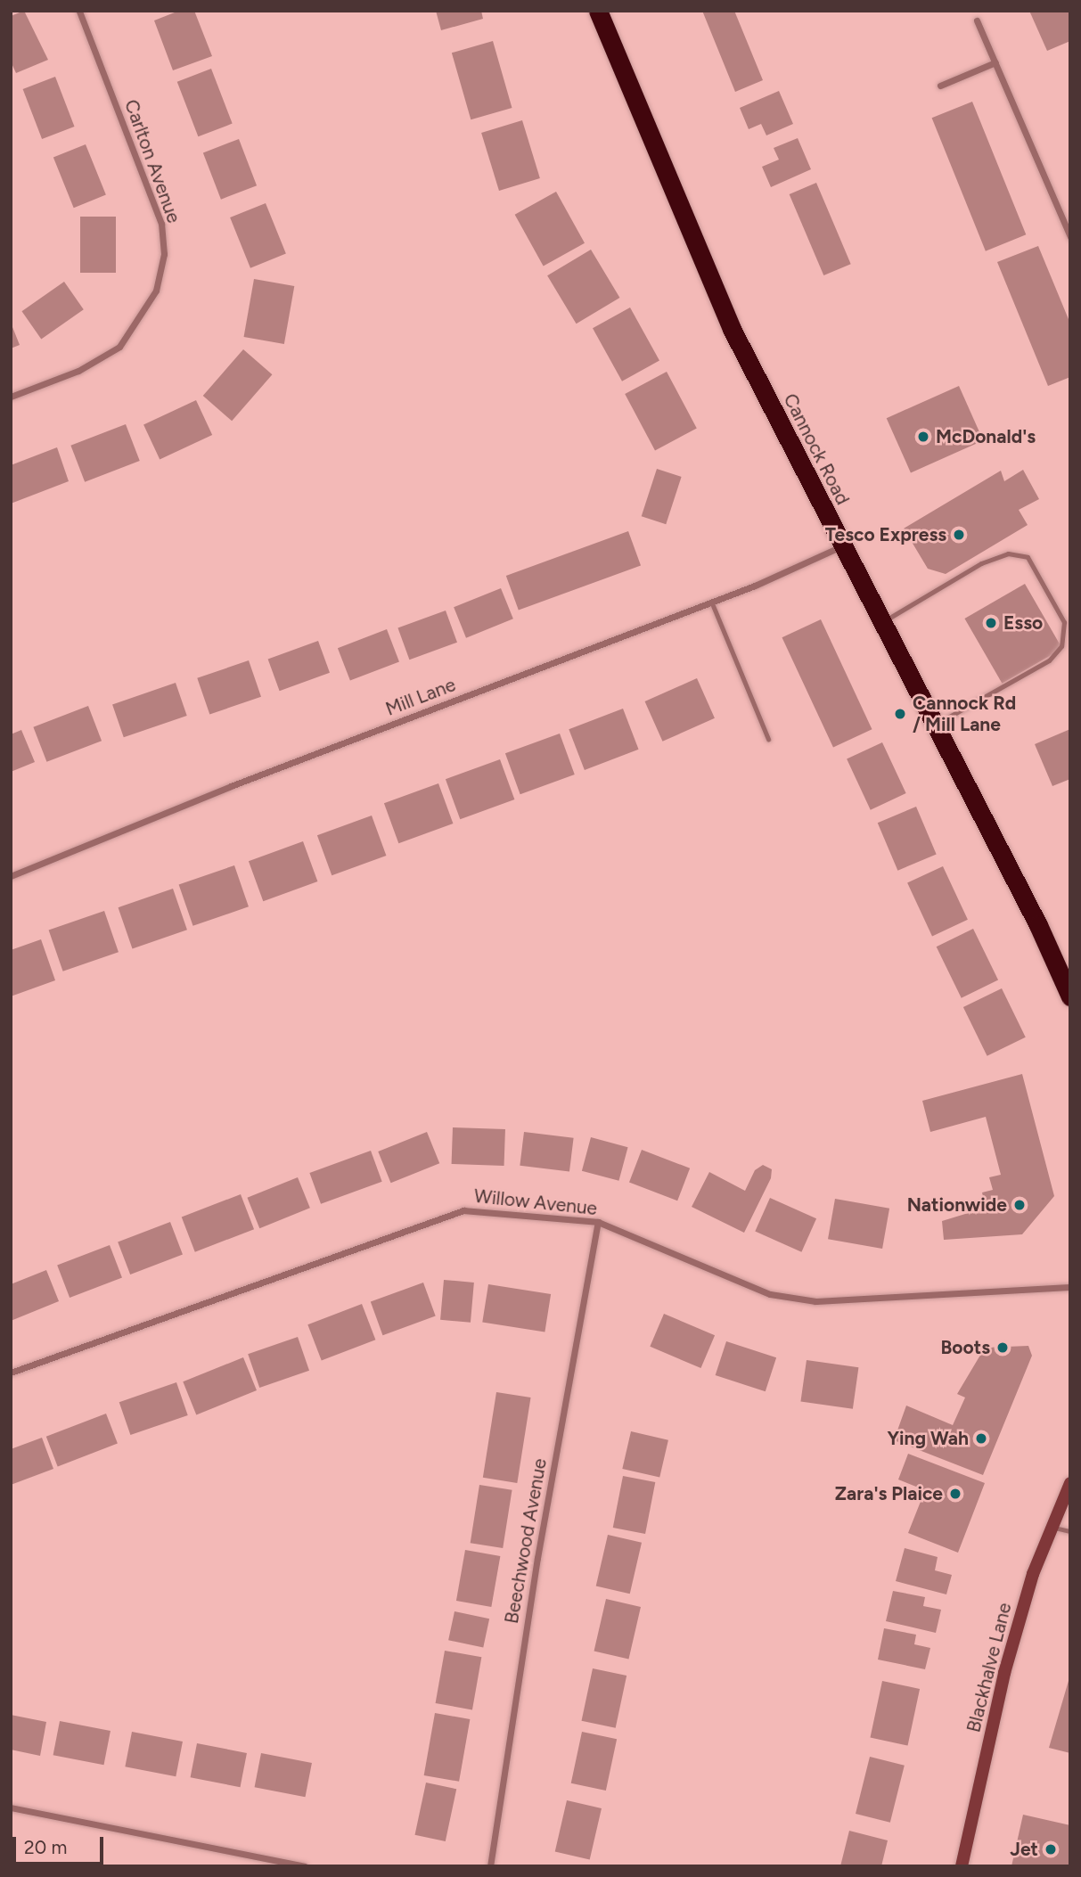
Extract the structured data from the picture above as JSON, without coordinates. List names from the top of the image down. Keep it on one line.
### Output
{"streets":{"highway":["Cannock Road"],"main road":["Blackhalve Lane"],"street":["Carlton Avenue","Mill Lane","Willow Avenue","Beechwood Avenue"]},"crossings":[["Cannock Road","Mill Lane"],["Willow Avenue","Beechwood Avenue"]],"places":["McDonald's","Tesco Express","Esso","Cannock Rd / Mill Lane","Nationwide","Boots","Ying Wah","Zara's Plaice","Jet"],"scale_bar":"20 m"}
